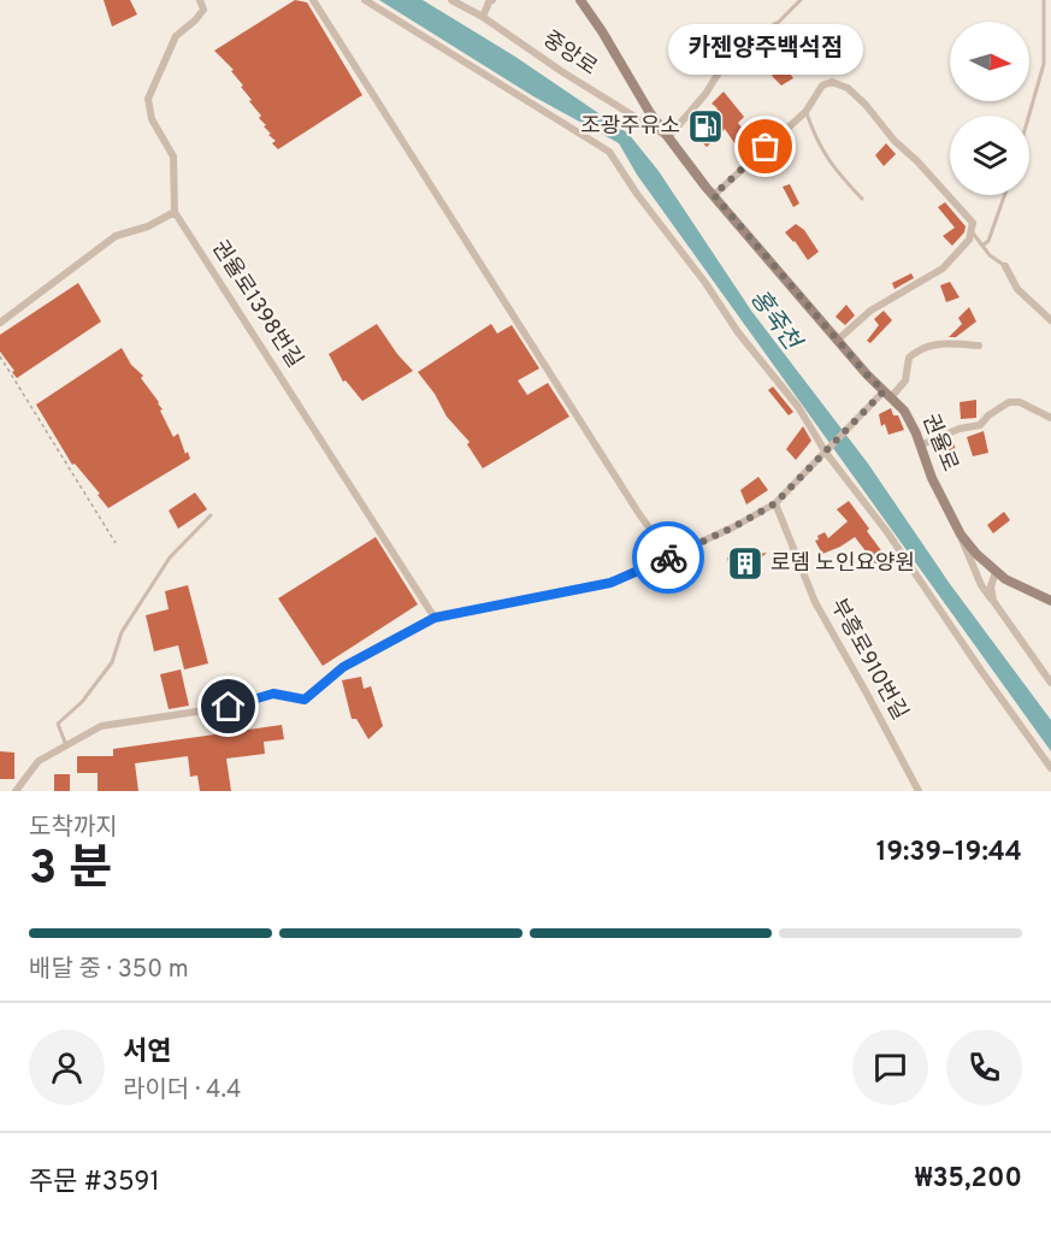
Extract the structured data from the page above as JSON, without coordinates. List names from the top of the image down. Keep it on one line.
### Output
{"streets":{"main road":["권율로"],"street":["중앙로","권율로1398번길","부흥로910번길"]},"crossings":[["중앙로","권율로"]],"water":["홍죽천"],"places":{"fuel station":["조광주유소"],"other":["카젠양주백석점"],"building":["로뎀 노인요양원"]},"north":"right","page":{"bubble":"카젠양주백석점","heading":["3 분","도착까지","19:39–19:44"],"panel":["서연","라이더 · 4.4","주문 #3591","₩35,200"],"bar":"배달 중 · 350 m"}}
